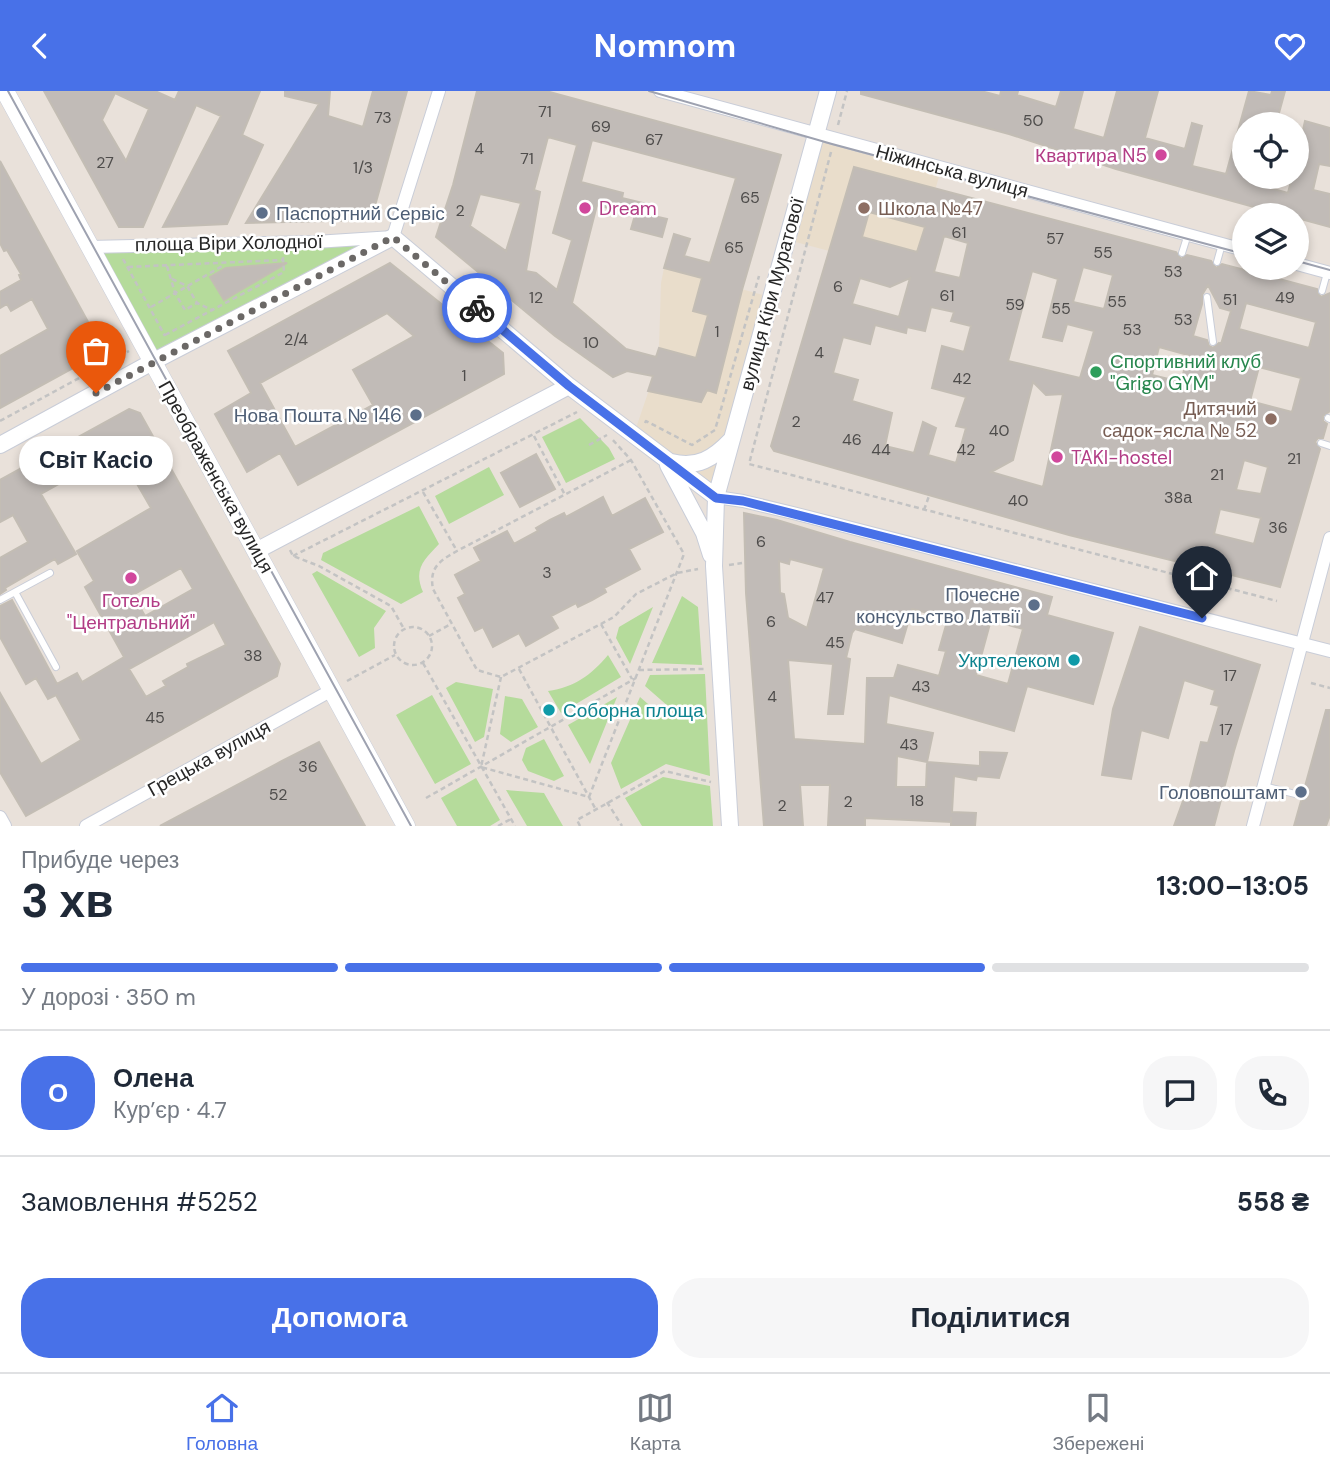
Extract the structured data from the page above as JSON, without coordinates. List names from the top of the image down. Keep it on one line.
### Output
{"streets":{"main road":["Преображенська вулиця"],"street":["Ніжинська вулиця","площа Віри Холодної","вулиця Кіри Муратової","Грецька вулиця"]},"crossings":[["Ніжинська вулиця","вулиця Кіри Муратової"],["площа Віри Холодної","Преображенська вулиця"],["Преображенська вулиця","Грецька вулиця"]],"places":["Квартира N5","Dream","Школа №47","Паспортний Сервіс","Спортивний клуб \"Grigo GYM\"","Свiт Касiо","Нова Пошта № 146","Дитячий садок-ясла № 52","TAKI-hostel","Готель \"Центральний\"","Почесне консульство Латвії","Укртелеком","Соборна площа","Головпоштамт"],"house_numbers":["71","73","50","69","67","4","71","27","1/3","65","2","61","57","65","55","53","6","61","12","49","51","55","59","55","53","53","1","2/4","10","4","1","42","2","40","46","44","42","21","21","38а","40","36","6","3","47","6","45","38","17","43","4","45","17","43","36","52","18","2","2"],"page":{"header":"Nomnom","bubble":"Свiт Касiо","heading":["3 хв","Прибуде через","13:00–13:05"],"panel":["Олена","Кур’єр · 4.7","Замовлення #5252","558 ₴"],"bar":"У дорозі · 350 m","round":"О","buttons":["Допомога","Поділитися"],"tabs":["Головна","Карта","Збережені"]}}
